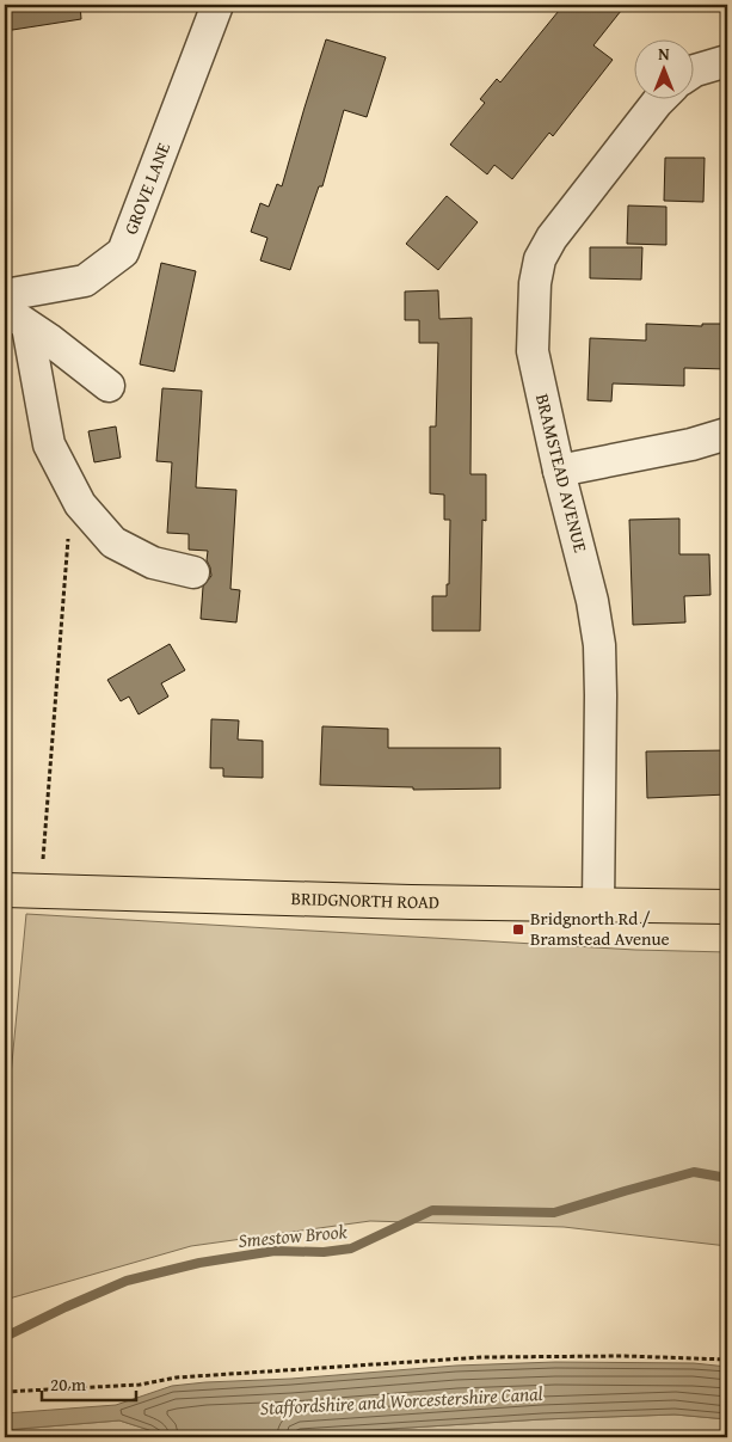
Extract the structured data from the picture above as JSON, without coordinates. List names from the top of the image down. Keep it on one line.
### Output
{"streets":{"highway":["BRIDGNORTH ROAD"],"street":["GROVE LANE","BRAMSTEAD AVENUE"]},"crossings":[["BRAMSTEAD AVENUE","BRIDGNORTH ROAD"]],"water":["Smestow Brook","Staffordshire and Worcestershire Canal"],"places":{"transit":["Bridgnorth Rd / Bramstead Avenue"]},"scale_bar":"20 m","north":"top"}
